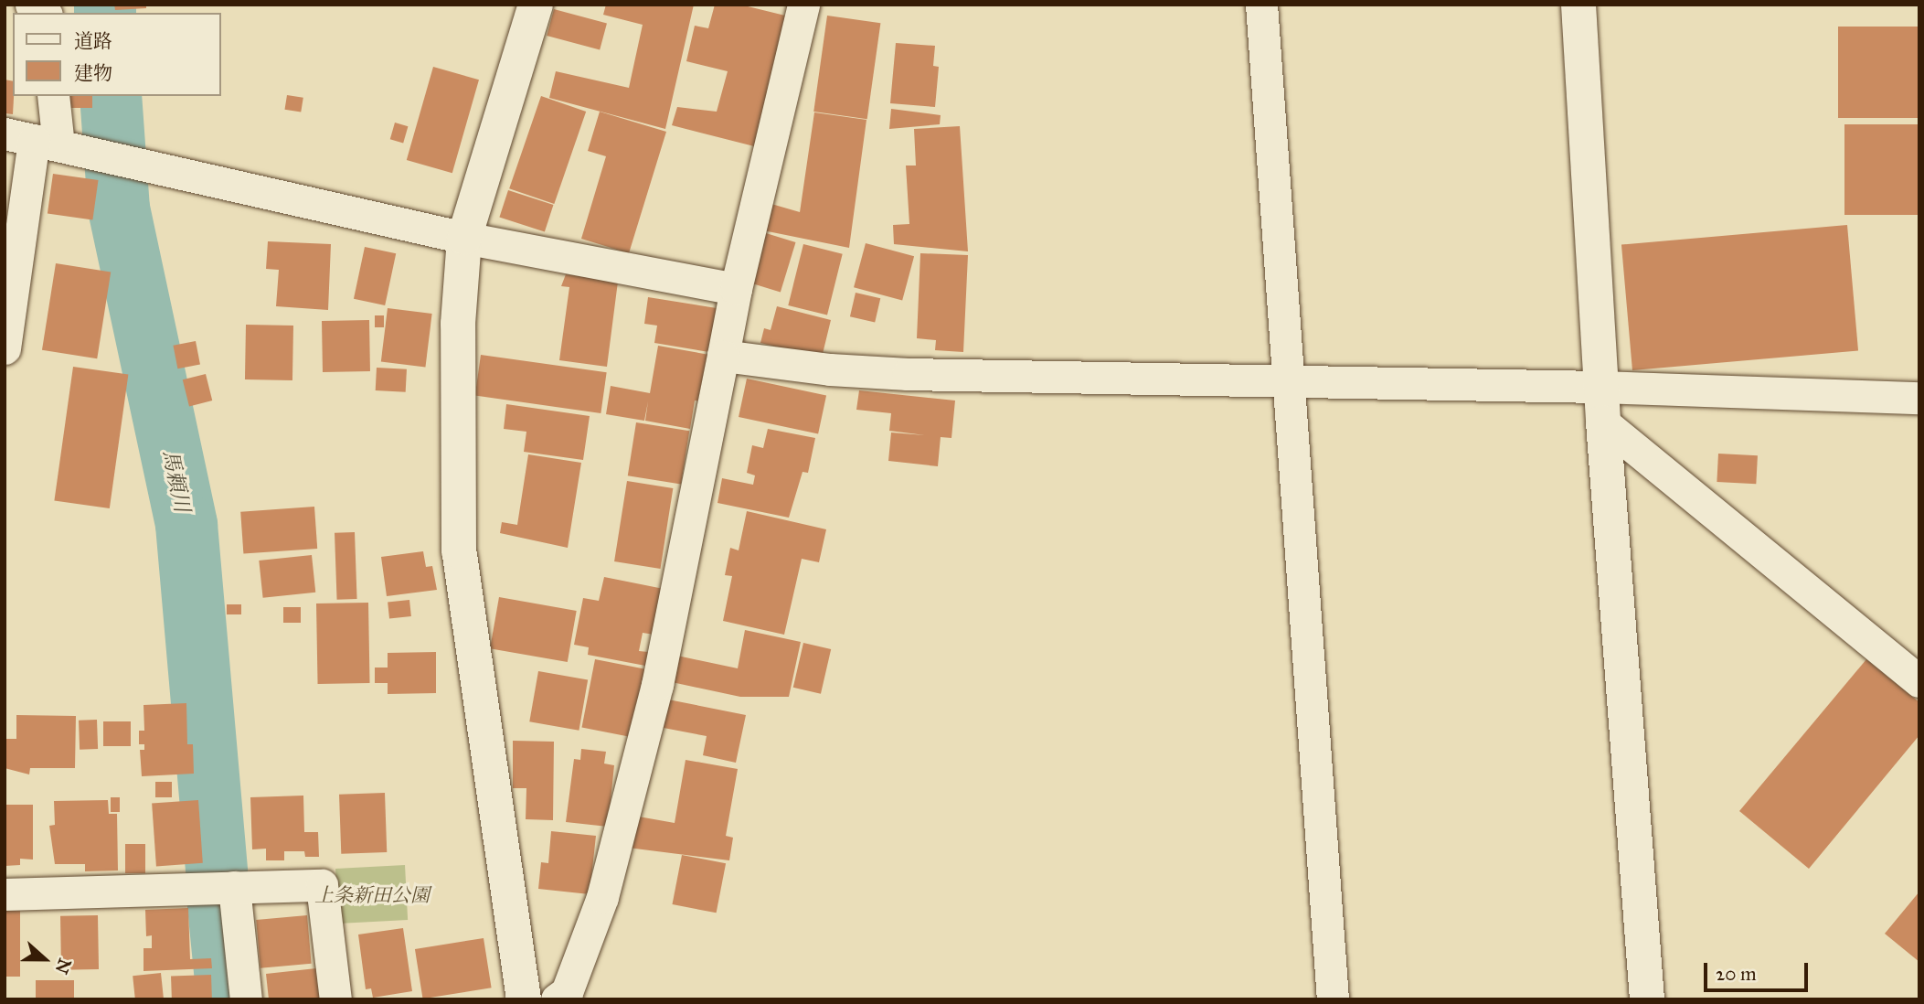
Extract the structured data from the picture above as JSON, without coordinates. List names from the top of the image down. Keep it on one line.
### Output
{"water":["馬頼川"],"parks":["上条新田公園"],"legend":["道路","建物"],"scale_bar":"20 m","north":"right"}
